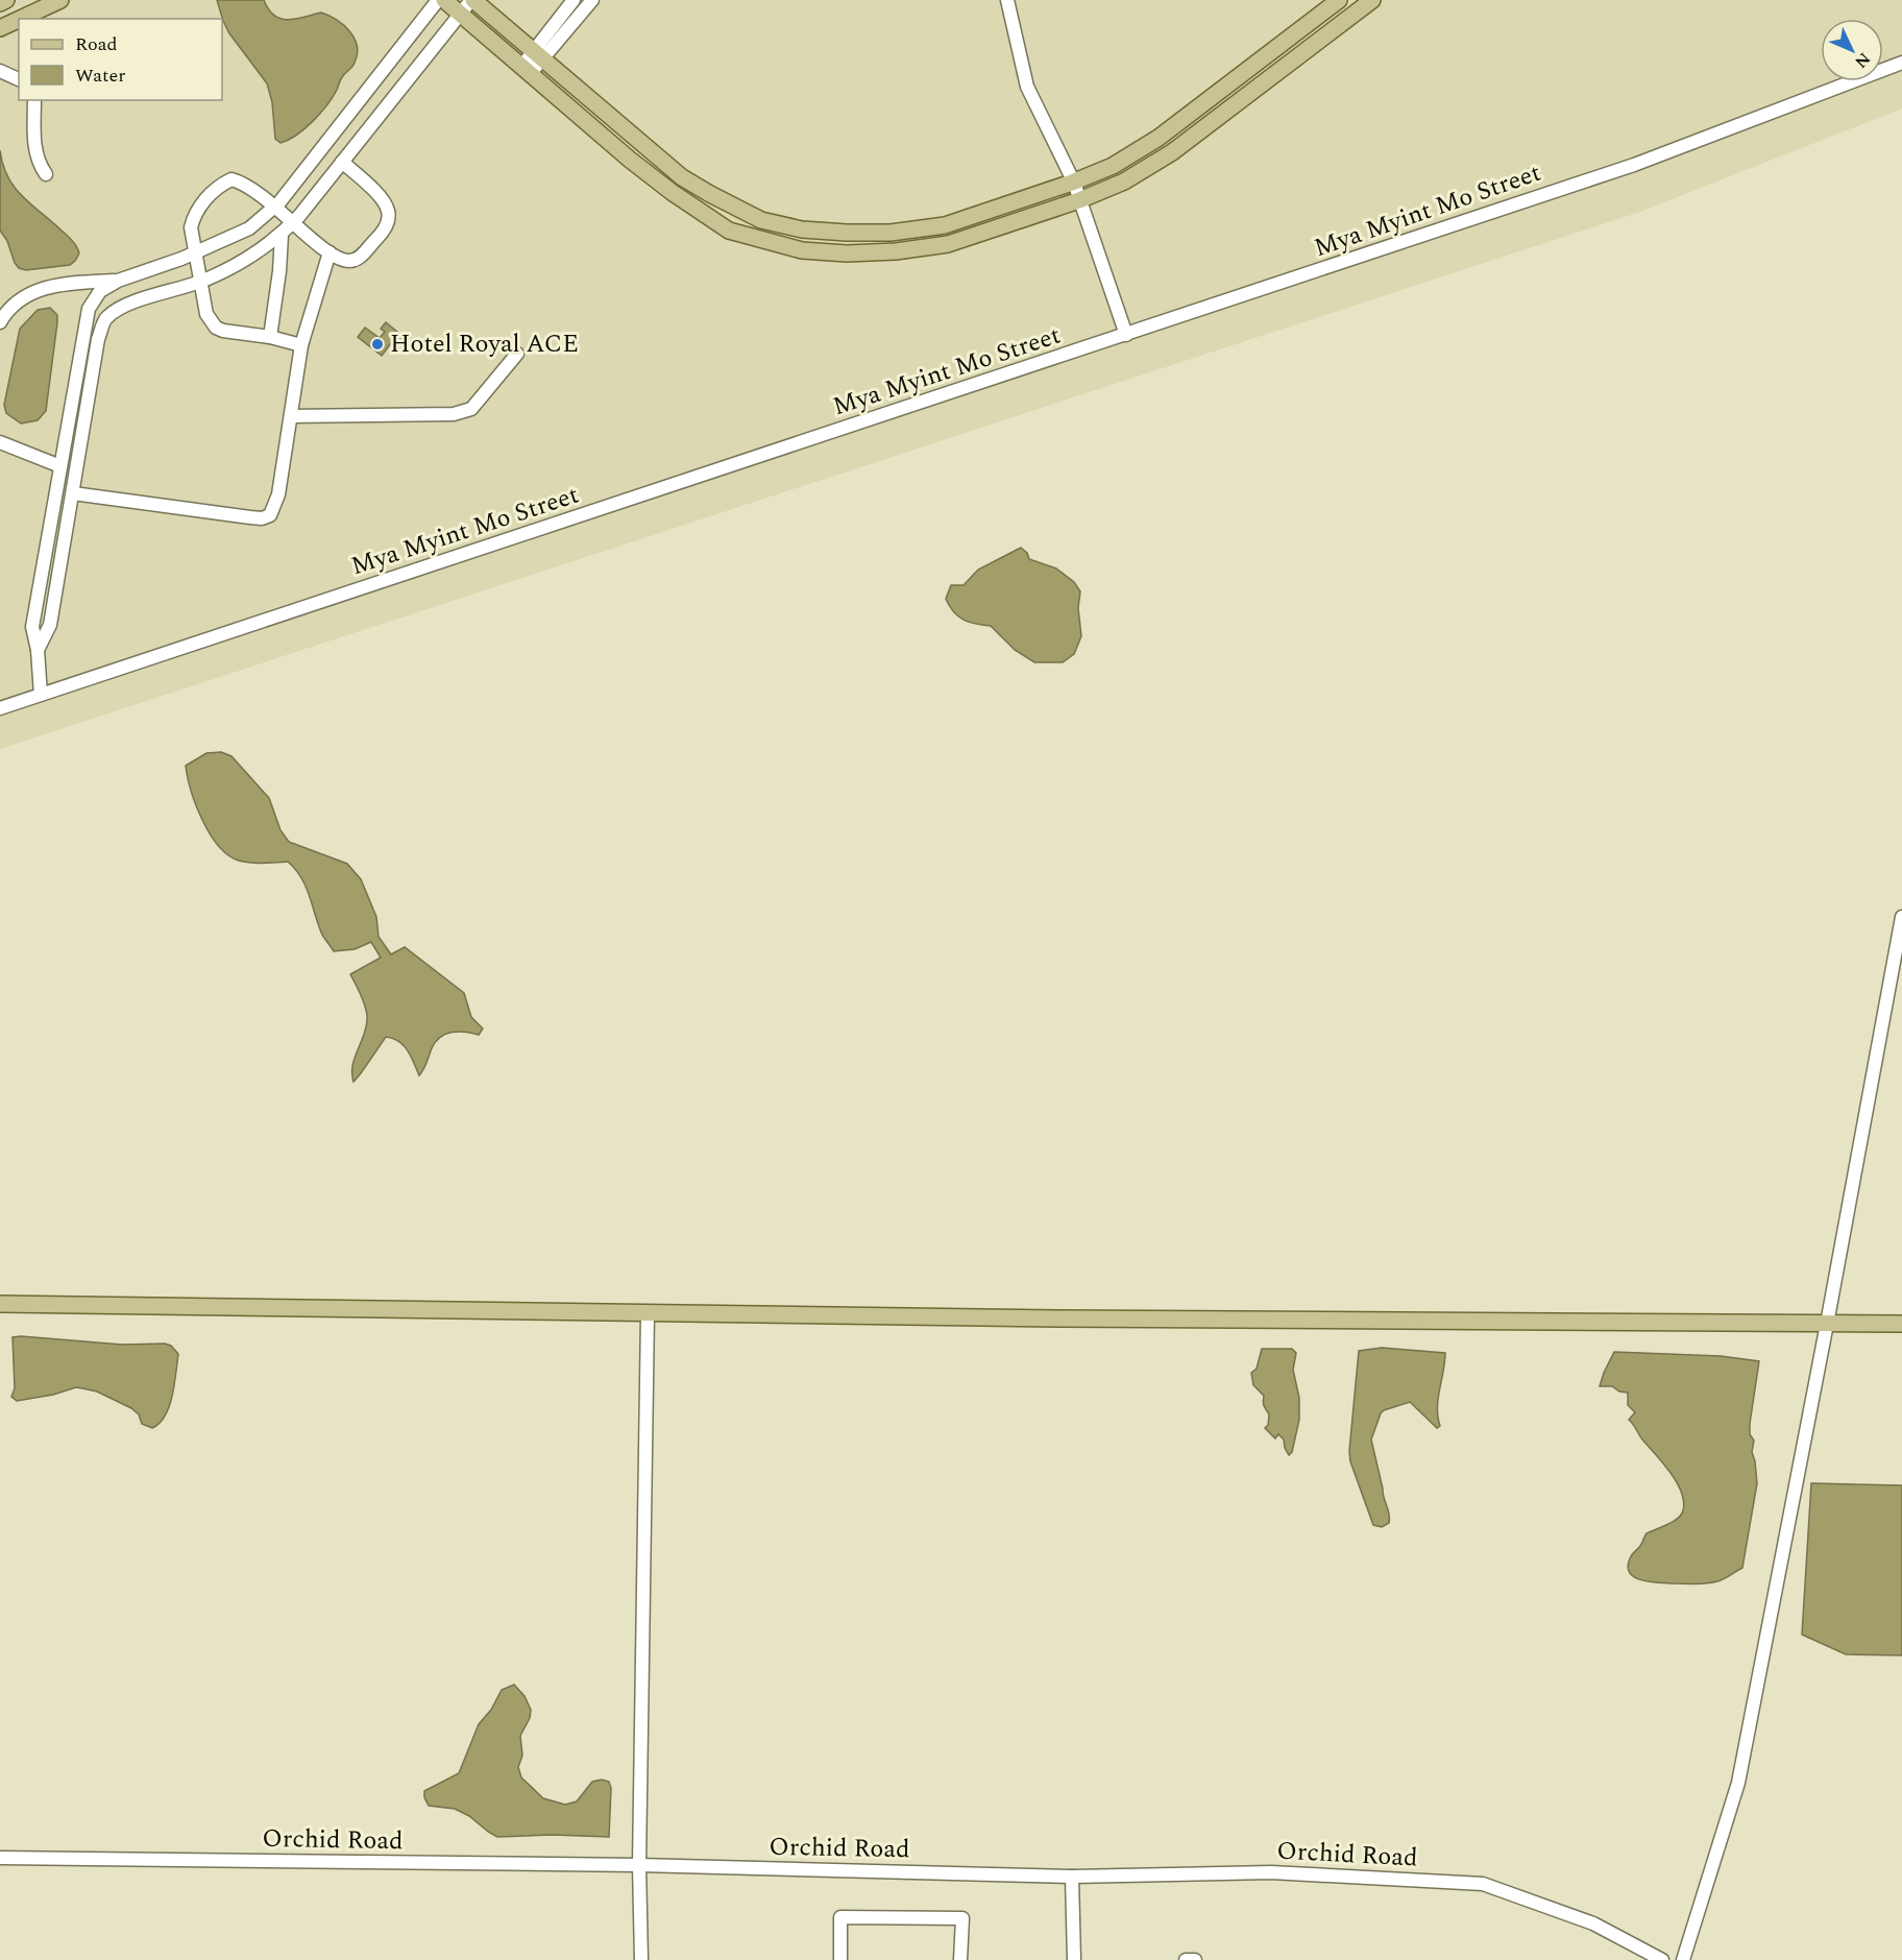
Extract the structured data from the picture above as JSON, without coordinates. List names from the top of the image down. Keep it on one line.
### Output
{"streets":{"street":["Mya Myint Mo Street","Orchid Road"]},"places":["Hotel Royal ACE"],"legend":["Road","Water"],"north":"bottom right"}
